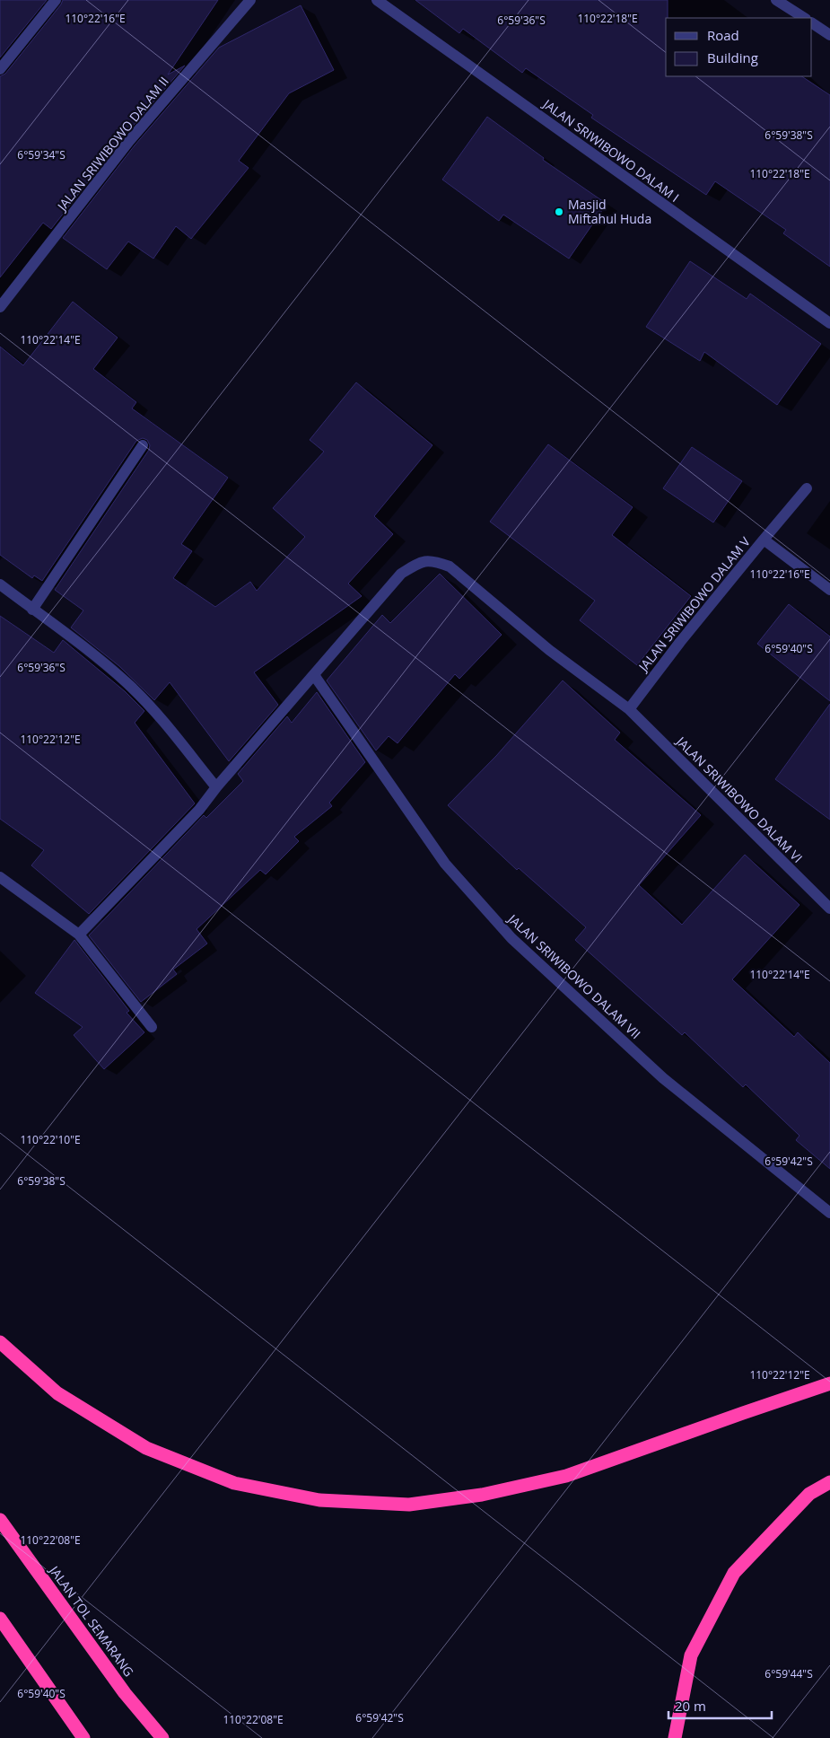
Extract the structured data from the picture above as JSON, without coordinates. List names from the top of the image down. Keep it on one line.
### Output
{"streets":{"highway":["JALAN TOL SEMARANG"],"street":["JALAN SRIWIBOWO DALAM II","JALAN SRIWIBOWO DALAM I","JALAN SRIWIBOWO DALAM V","JALAN SRIWIBOWO DALAM VI","JALAN SRIWIBOWO DALAM VII"]},"crossings":[["JALAN SRIWIBOWO DALAM V","JALAN SRIWIBOWO DALAM VI"],["JALAN SRIWIBOWO DALAM VI","JALAN SRIWIBOWO DALAM VII"]],"places":["Masjid Miftahul Huda"],"legend":["Road","Building"],"scale_bar":"20 m","coordinates":["110°22'18\"E","110°22'16\"E","6°59'36\"S","6°59'38\"S","6°59'34\"S","110°22'14\"E","6°59'40\"S","110°22'12\"E","110°22'10\"E","6°59'42\"S","110°22'08\"E","6°59'44\"S"]}
